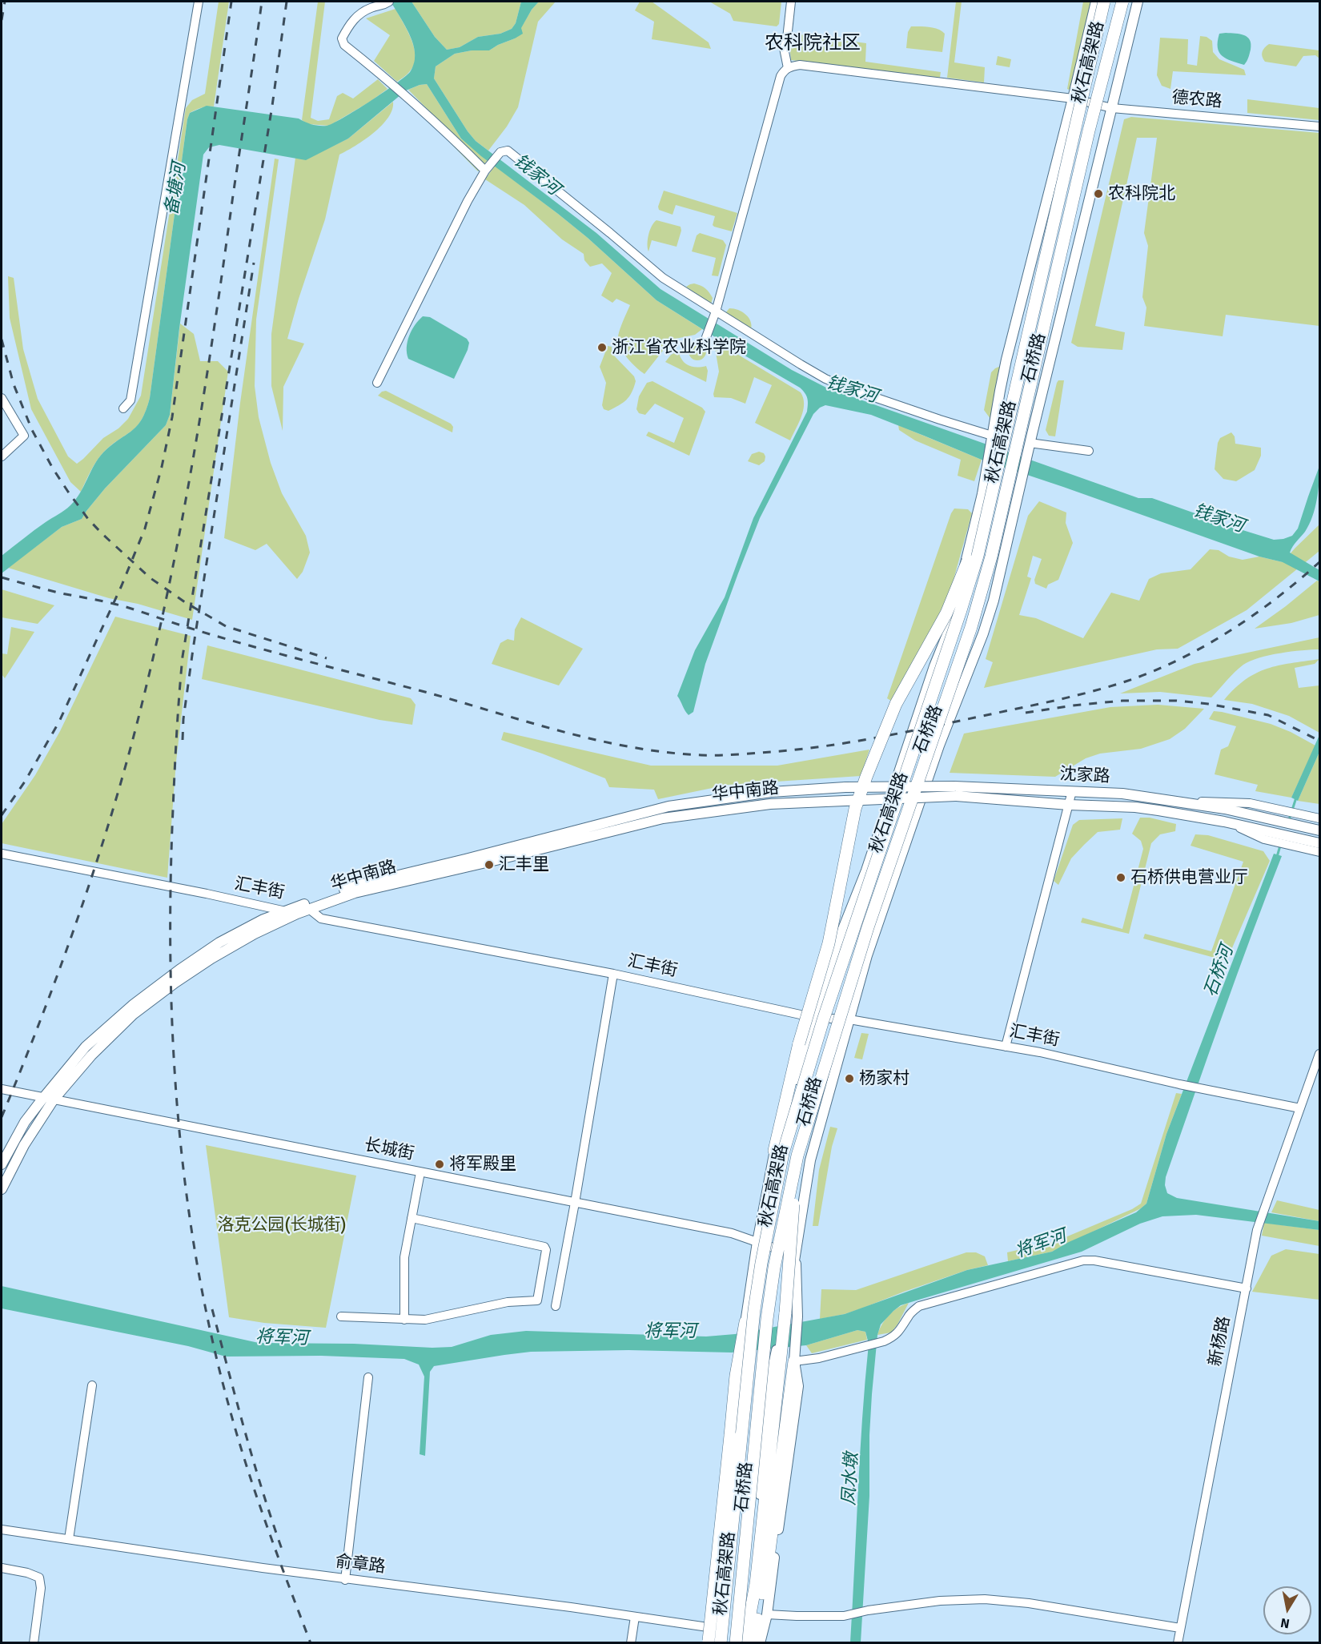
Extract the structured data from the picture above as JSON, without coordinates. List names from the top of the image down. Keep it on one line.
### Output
{"streets":{"highway":["秋石高架路"],"main road":["石桥路","沈家路","华中南路"],"street":["德农路","汇丰街","长城街","新杨路","俞章路"]},"crossings":[["德农路","石桥路"],["石桥路","汇丰街"],["石桥路","长城街"],["石桥路","俞章路"],["沈家路","华中南路"],["华中南路","汇丰街"],["华中南路","长城街"],["汇丰街","新杨路"]],"districts":["农科院社区"],"water":["钱家河","备塘河","石桥河","将军河","凤水墩"],"parks":["洛克公园(长城街)"],"places":["农科院北","浙江省农业科学院","汇丰里","石桥供电营业厅","杨家村","将军殿里"],"north":"bottom"}
